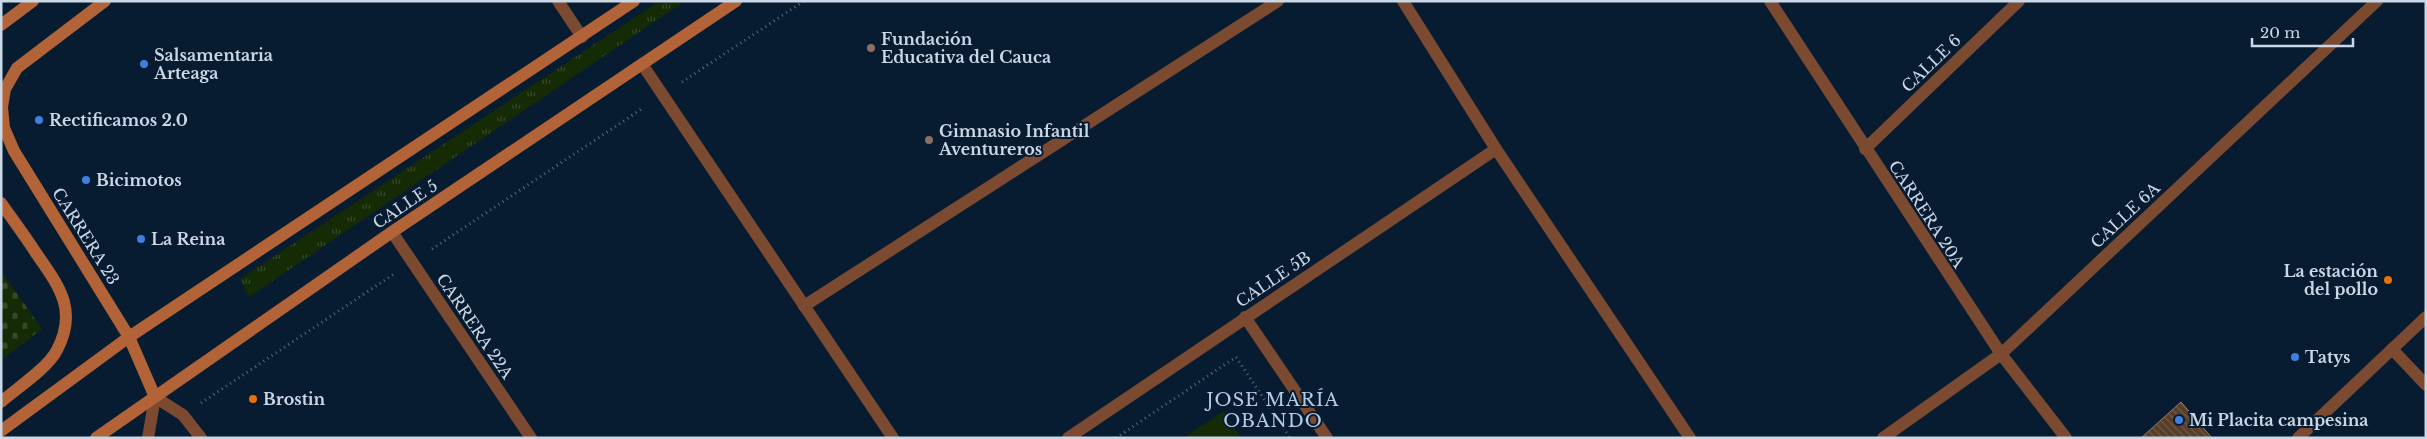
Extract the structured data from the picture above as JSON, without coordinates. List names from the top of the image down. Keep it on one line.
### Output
{"streets":{"main road":["CALLE 5","CARRERA 23"],"street":["CALLE 6","CARRERA 20A","CALLE 6A","CALLE 5B","CARRERA 22A"]},"crossings":[["CALLE 6","CARRERA 20A"],["CALLE 5","CARRERA 23"],["CALLE 5","CARRERA 22A"],["CARRERA 20A","CALLE 6A"]],"districts":["JOSE MARÍA OBANDO"],"places":["Fundación Educativa del Cauca","Salsamentaria Arteaga","Rectificamos 2.0","Gimnasio Infantil Aventureros","Bicimotos","La Reina","La estación del pollo","Tatys","Brostin","Mi Placita campesina"],"scale_bar":"20 m"}
